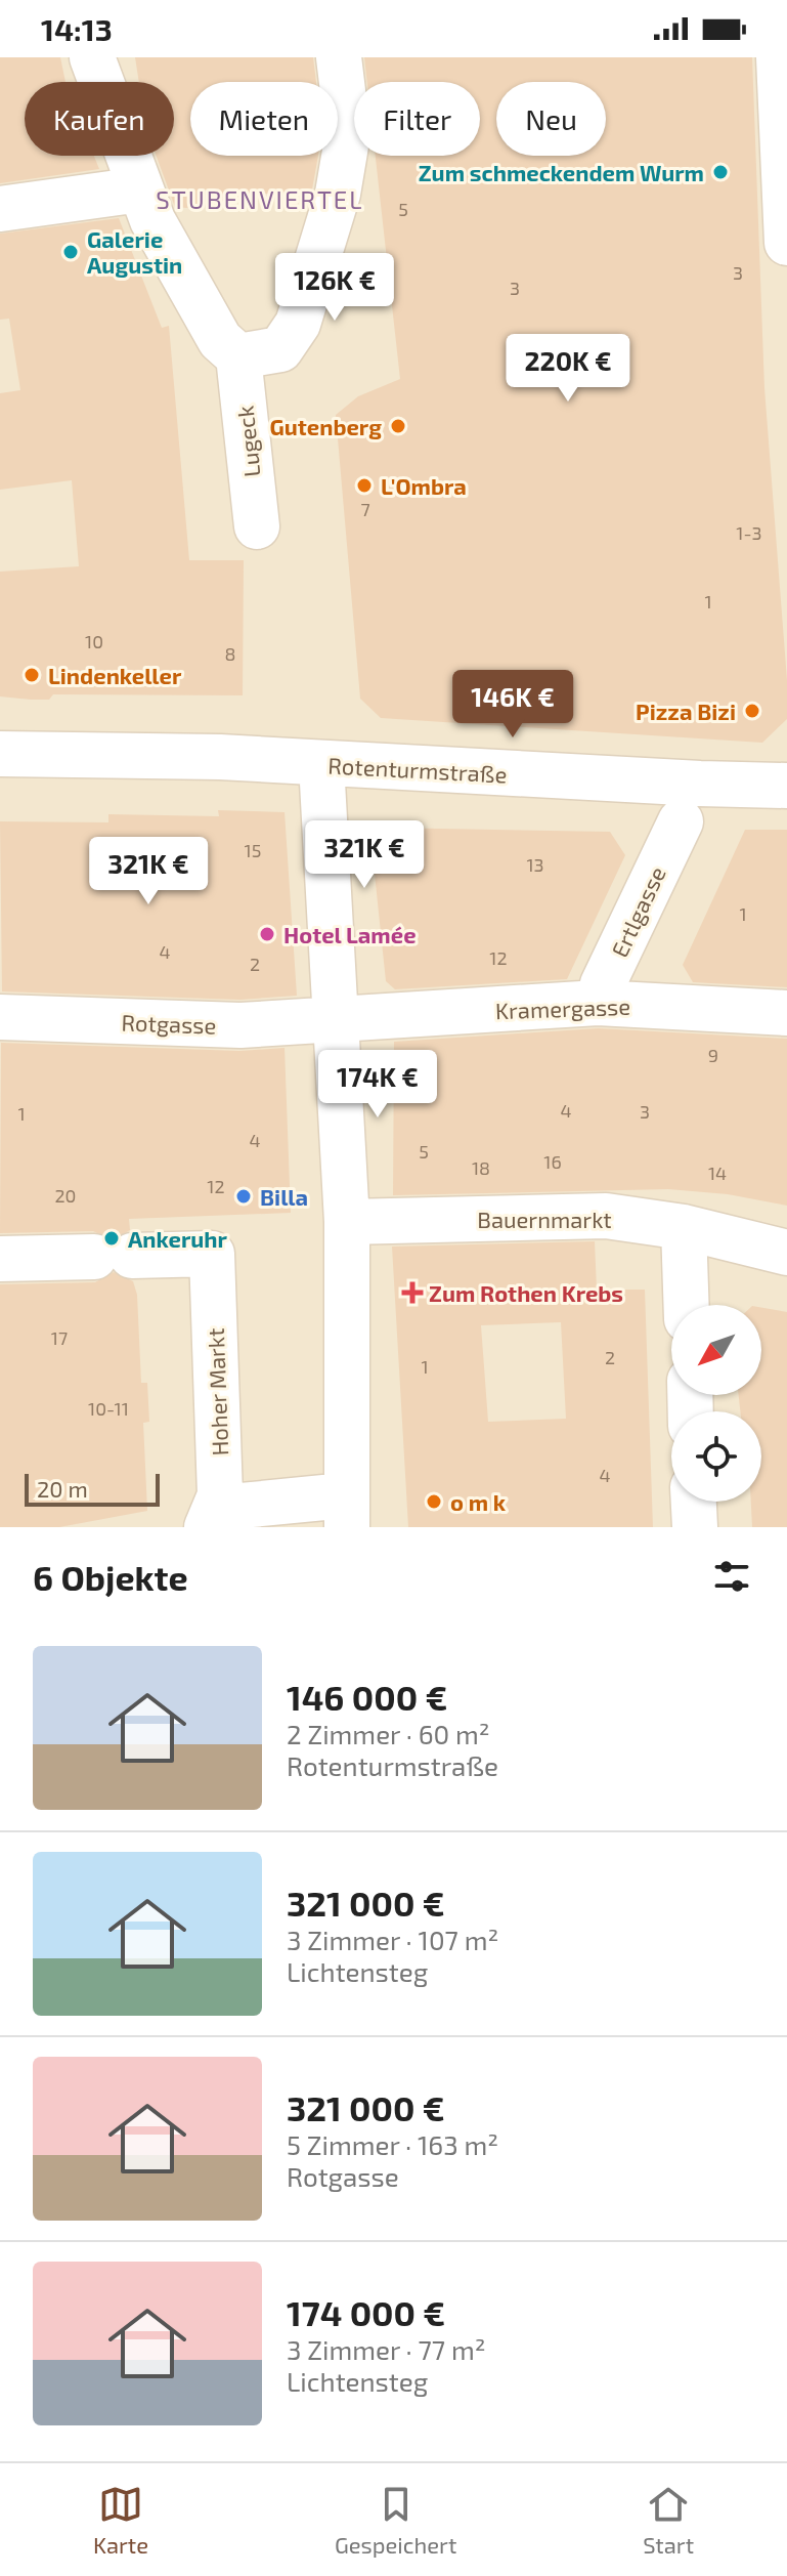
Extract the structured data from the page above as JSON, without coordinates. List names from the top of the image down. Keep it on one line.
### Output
{"streets":{"street":["Lugeck","Rotenturmstraße","Ertlgasse","Kramergasse","Rotgasse","Bauernmarkt","Hoher Markt"]},"crossings":[["Ertlgasse","Kramergasse"],["Kramergasse","Rotgasse"]],"districts":["STUBENVIERTEL"],"places":{"other":["Zum schmeckendem Wurm","Galerie Augustin","Gutenberg","L'Ombra","Lindenkeller","Pizza Bizi","Hotel Lamée","Billa","Ankeruhr","o m k"],"health":["Zum Rothen Krebs"]},"house_numbers":["5","3","3","7","1-3","1","10","8","15","13","1","4","12","2","9","4","3","1","4","5","16","18","14","12","20","17","2","1","10-11","4"],"scale_bar":"20 m","north":"bottom left","page":{"status":"14:13","chip":["Kaufen","Mieten","Filter","Neu"],"price":["126K €","220K €","146K €","321K €","321K €","174K €"],"scale":"20 m","heading":"6 Objekte","list":[{"name":"146 000 €","note":"2 Zimmer · 60 m² · Rotenturmstraße"},{"name":"321 000 €","note":"3 Zimmer · 107 m² · Lichtensteg"},{"name":"321 000 €","note":"5 Zimmer · 163 m² · Rotgasse"},{"name":"174 000 €","note":"3 Zimmer · 77 m² · Lichtensteg"}],"tabs":["Karte","Gespeichert","Start"]}}
